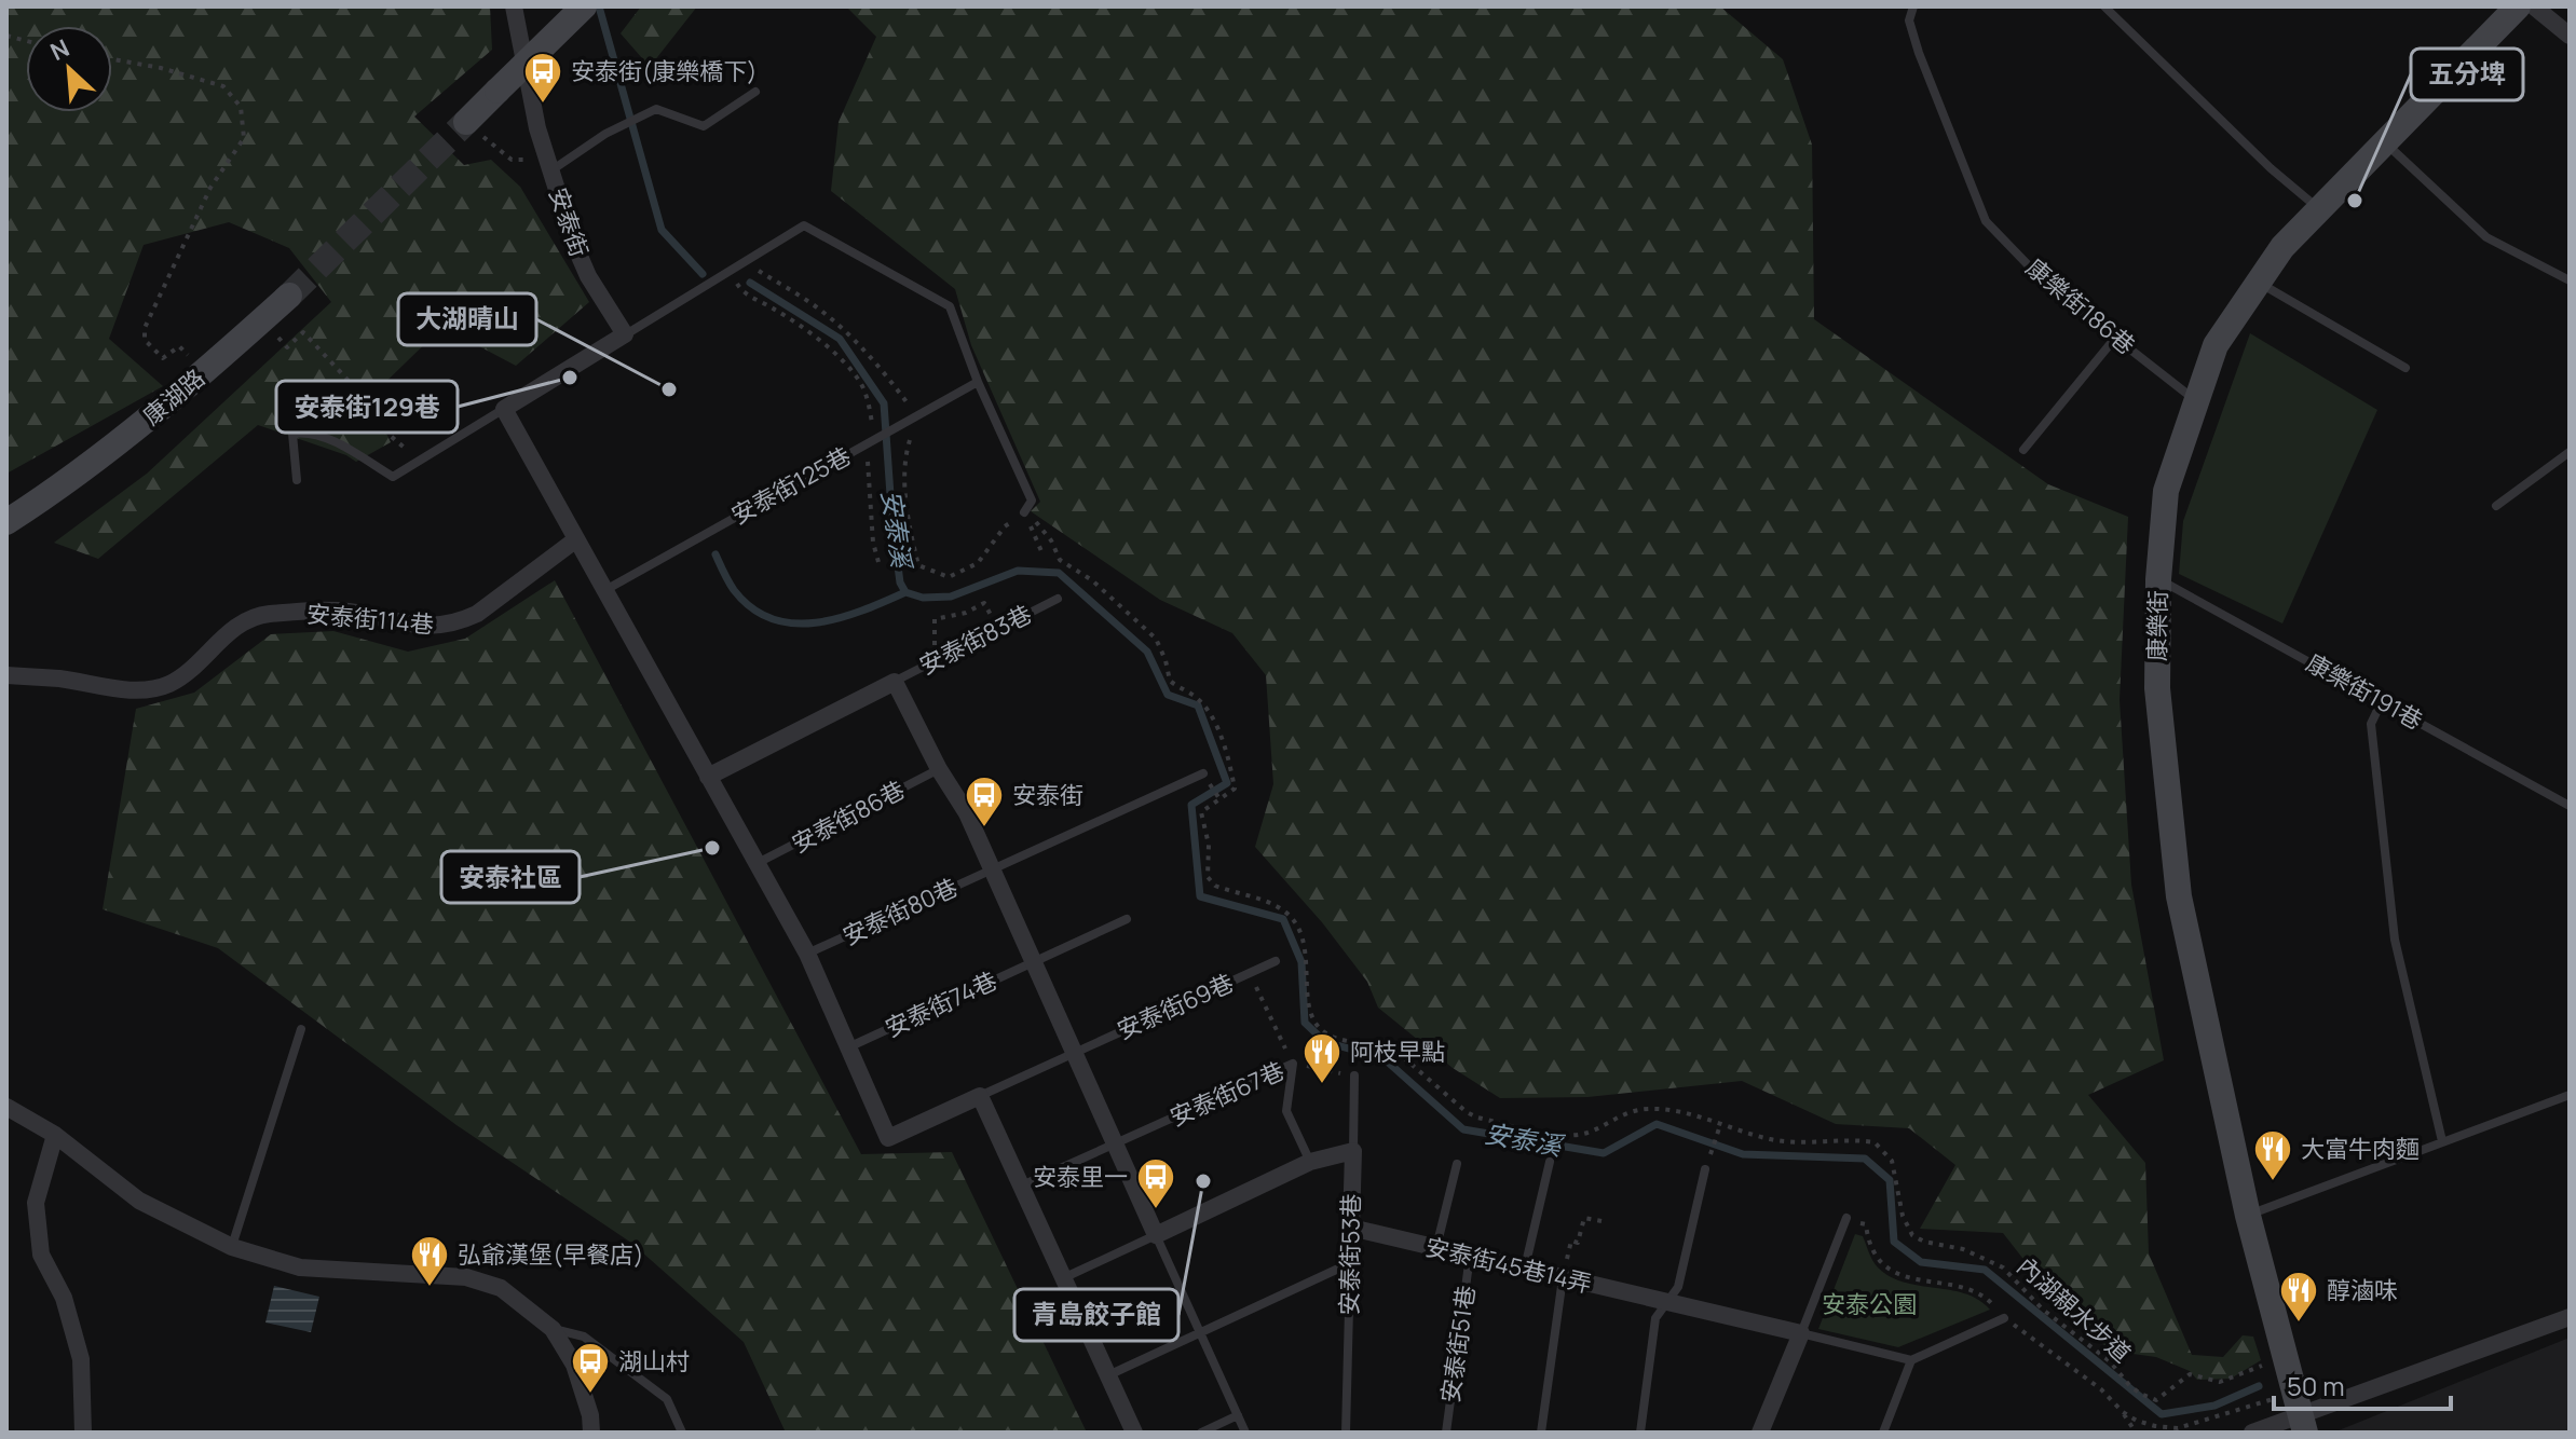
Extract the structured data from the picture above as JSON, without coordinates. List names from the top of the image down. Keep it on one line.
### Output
{"streets":{"street":["安泰街","康湖路","安泰街114巷","康樂街","安泰街53巷","安泰街45巷14弄"],"lane":["康樂街186巷","安泰街125巷","安泰街83巷","康樂街191巷","安泰街86巷","安泰街80巷","安泰街74巷","安泰街69巷","安泰街67巷","安泰街51巷"],"path":["內湖親水步道"]},"crossings":[["康樂街186巷","康樂街"],["康樂街","康樂街191巷"],["康樂街","內湖親水步道"],["安泰街53巷","安泰街45巷14弄"],["安泰街45巷14弄","安泰街51巷"]],"water":["安泰溪"],"parks":["安泰公園"],"places":{"bus stop":["安泰街(康樂橋下)","安泰街","安泰里一","湖山村"],"other":["五分埤","安泰街129巷","大湖晴山","安泰社區","青島餃子館"],"restaurant":["阿枝早點","大富牛肉麵","弘爺漢堡(早餐店)","醇滷味"]},"scale_bar":"50 m","north":"top left"}
